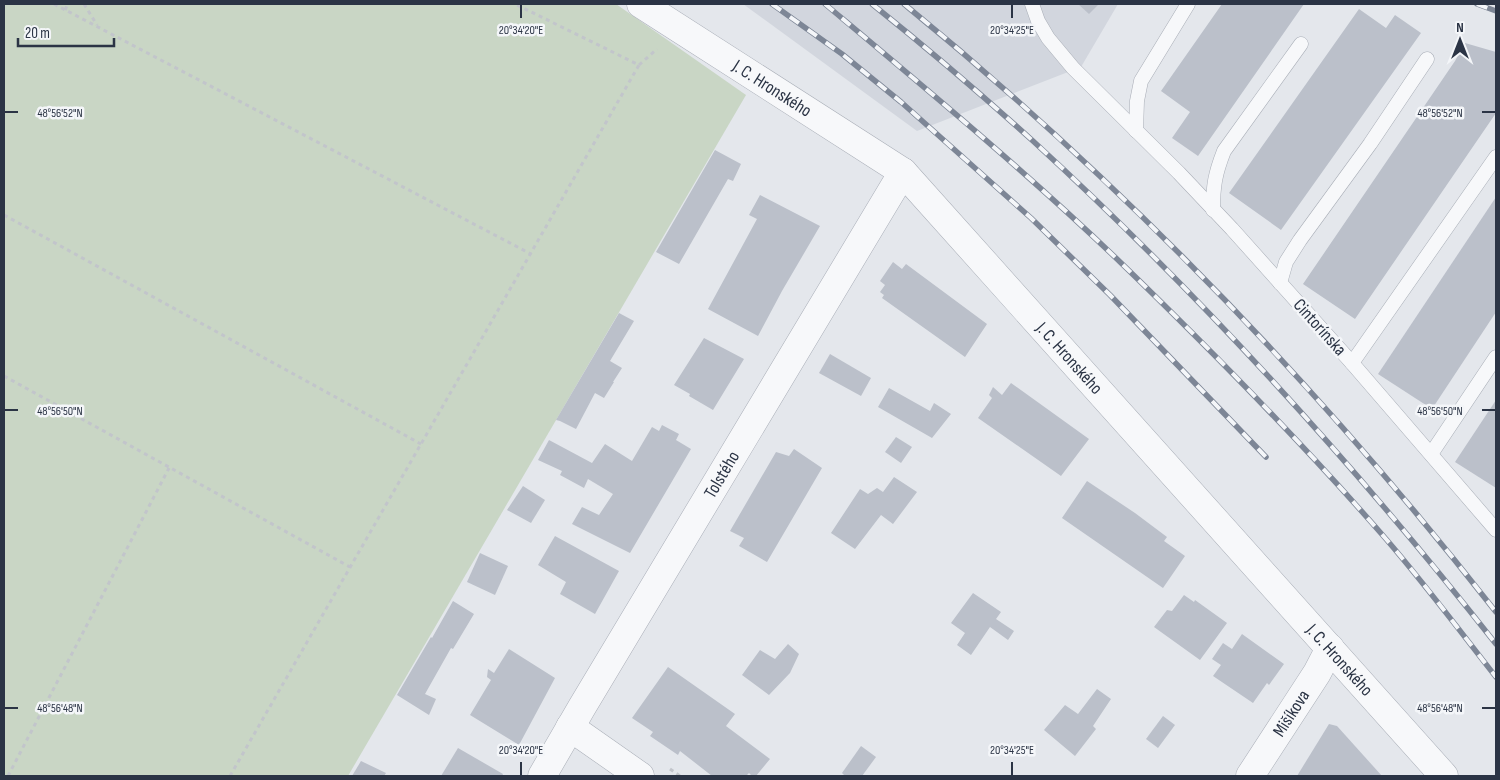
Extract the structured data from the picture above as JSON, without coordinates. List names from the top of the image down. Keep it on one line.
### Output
{"streets":{"street":["J. C. Hronského","Tolstého","Mišíkova"],"lane":["Cintorínska"]},"crossings":[["J. C. Hronského","Tolstého"],["J. C. Hronského","Mišíkova"]],"scale_bar":"20 m","north":"top","coordinates":["20°34'20\"E","20°34'25\"E","48°56'52\"N","48°56'50\"N","48°56'48\"N"]}
